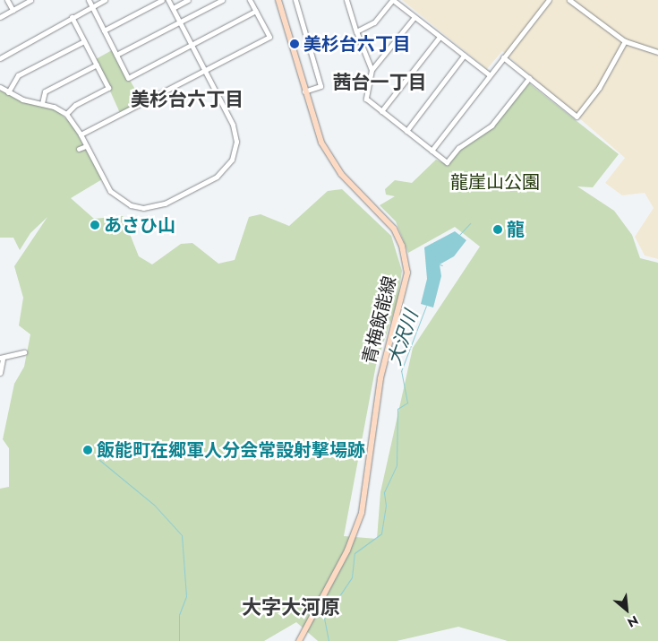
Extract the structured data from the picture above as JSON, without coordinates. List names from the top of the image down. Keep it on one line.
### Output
{"streets":{"main road":["青梅飯能線"]},"districts":["茜台一丁目","美杉台六丁目","大字大河原"],"water":["大沢川"],"parks":["龍崖山公園"],"places":["美杉台六丁目","あさひ山","龍","飯能町在郷軍人分会常設射撃場跡"],"north":"bottom right"}
